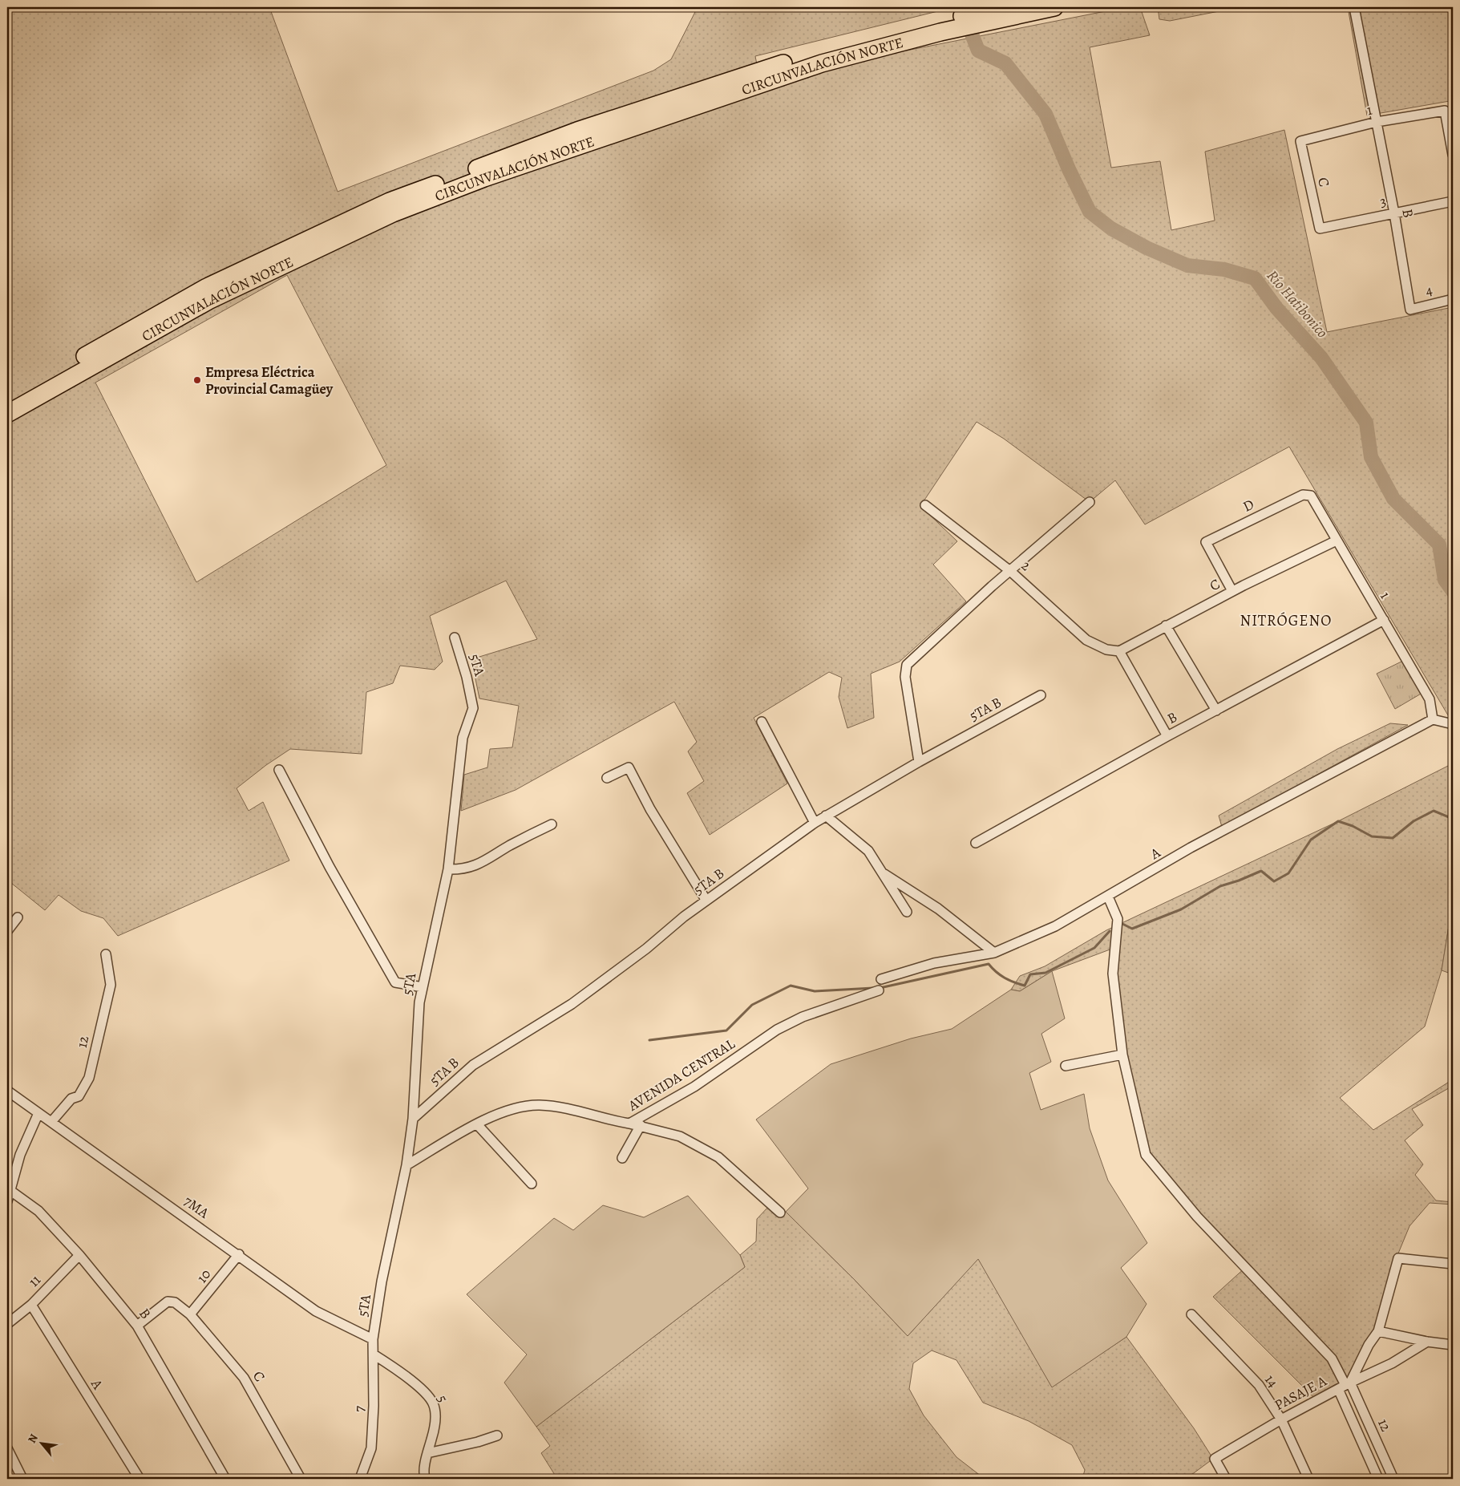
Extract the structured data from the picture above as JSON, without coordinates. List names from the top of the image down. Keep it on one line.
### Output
{"streets":{"highway":["CIRCUNVALACIÓN NORTE"],"street":["1","C","3","B","4","D","2","5TA","5TA B","A","12","AVENIDA CENTRAL","7MA","10","11","14","PASAJE A","5","7"]},"crossings":[["1","C"],["1","B"],["1","D"],["1","A"],["C","3"],["C","B"],["C","D"],["C","2"],["C","10"],["3","B"],["B","4"],["B","11"],["5TA","5TA B"],["5TA","AVENIDA CENTRAL"],["5TA","7MA"],["5TA","7"],["A","11"],["12","7MA"],["12","PASAJE A"],["7MA","10"],["7MA","7"],["14","PASAJE A"],["5","7"]],"districts":["NITRÓGENO"],"water":["Río Hatibonico"],"places":["Empresa Eléctrica Provincial Camagüey"],"north":"top left"}
